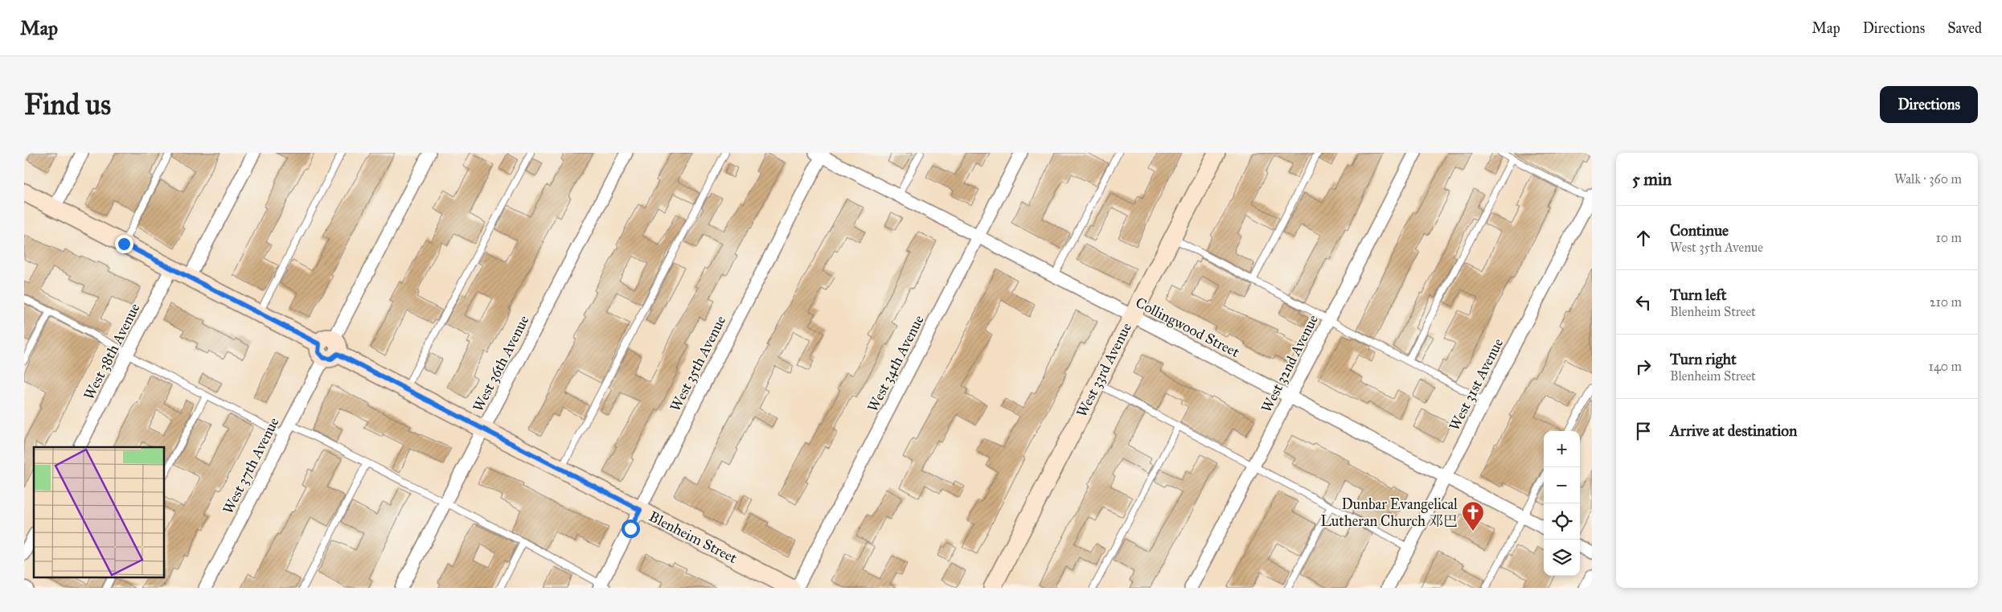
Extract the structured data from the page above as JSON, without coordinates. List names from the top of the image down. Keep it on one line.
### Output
{"streets":{"street":["Collingwood Street","West 38th Avenue","West 36th Avenue","West 35th Avenue","West 34th Avenue","West 32nd Avenue","West 33rd Avenue","West 31st Avenue","West 37th Avenue","Blenheim Street"]},"crossings":[["Collingwood Street","West 35th Avenue"],["Collingwood Street","West 34th Avenue"],["Collingwood Street","West 32nd Avenue"],["Collingwood Street","West 33rd Avenue"],["Collingwood Street","West 31st Avenue"],["West 38th Avenue","Blenheim Street"],["West 36th Avenue","Blenheim Street"],["West 35th Avenue","Blenheim Street"],["West 37th Avenue","Blenheim Street"]],"places":{"church":["Dunbar Evangelical Lutheran Church 邓巴"]},"page":{"header":"Map","nav":["Map","Directions","Saved"],"buttons":"Directions","title":"Find us","heading":["5 min","Walk · 360 m"],"list":[["Continue","West 35th Avenue","10 m"],["Turn left","Blenheim Street","210 m"],["Turn right","Blenheim Street","140 m"],"Arrive at destination"],"map_buttons":["+","−"]}}
